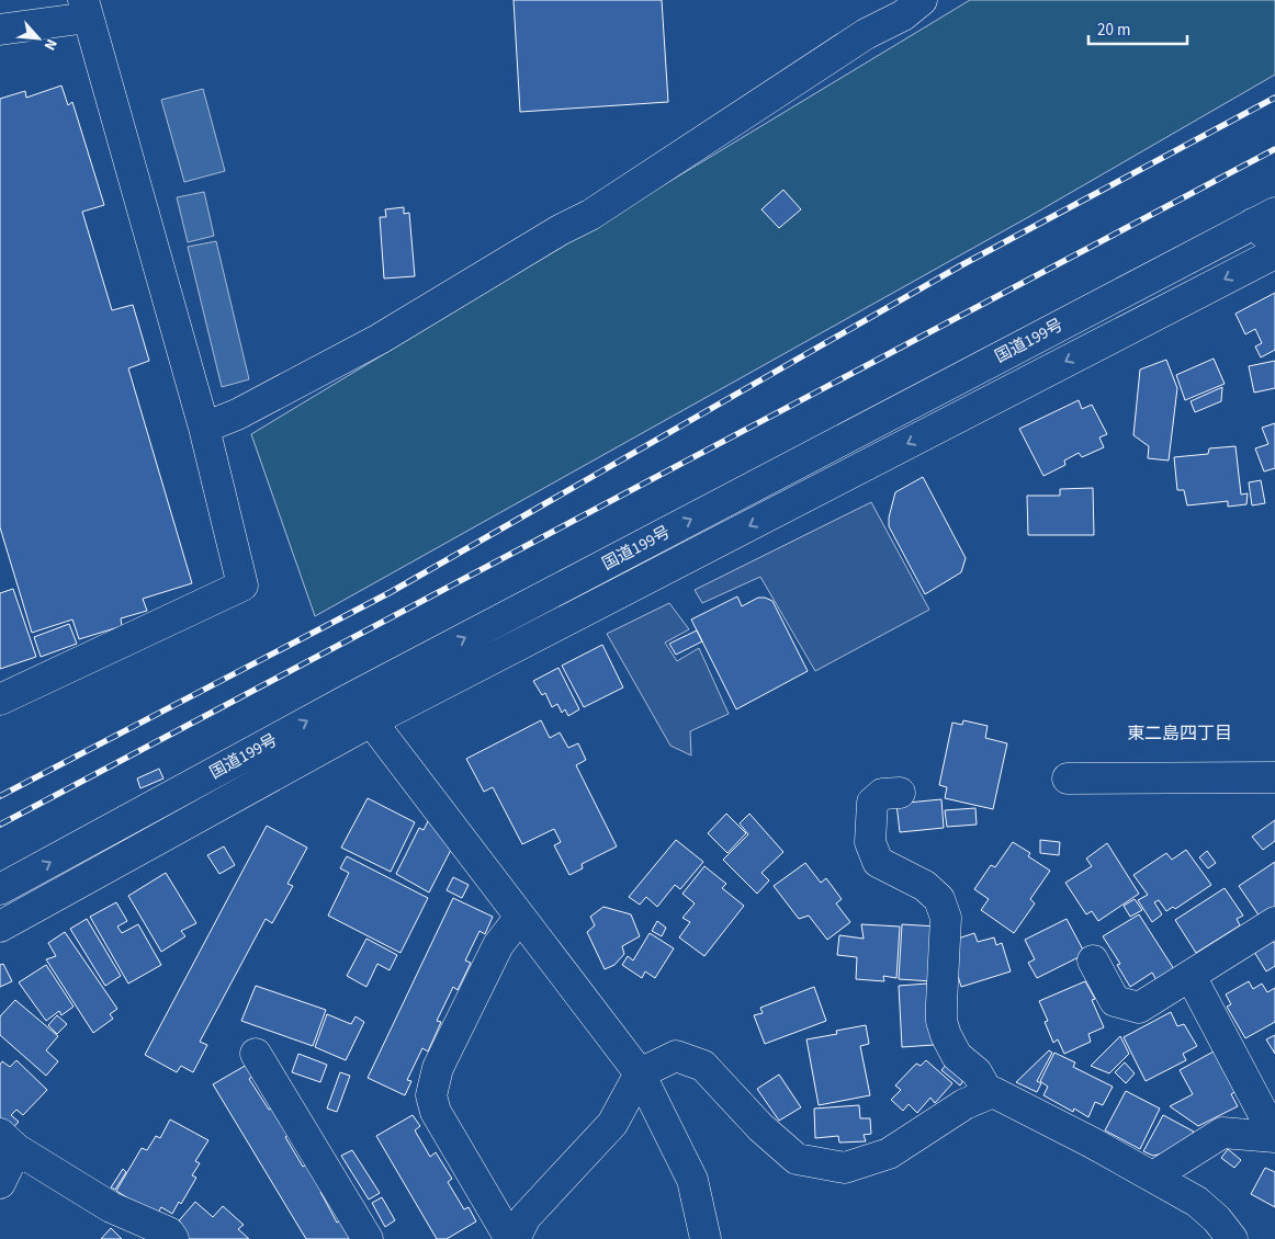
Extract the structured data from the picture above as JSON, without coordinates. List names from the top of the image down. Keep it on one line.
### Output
{"streets":{"main road":["国道199号"]},"districts":["東二島四丁目"],"scale_bar":"20 m","north":"bottom right"}
